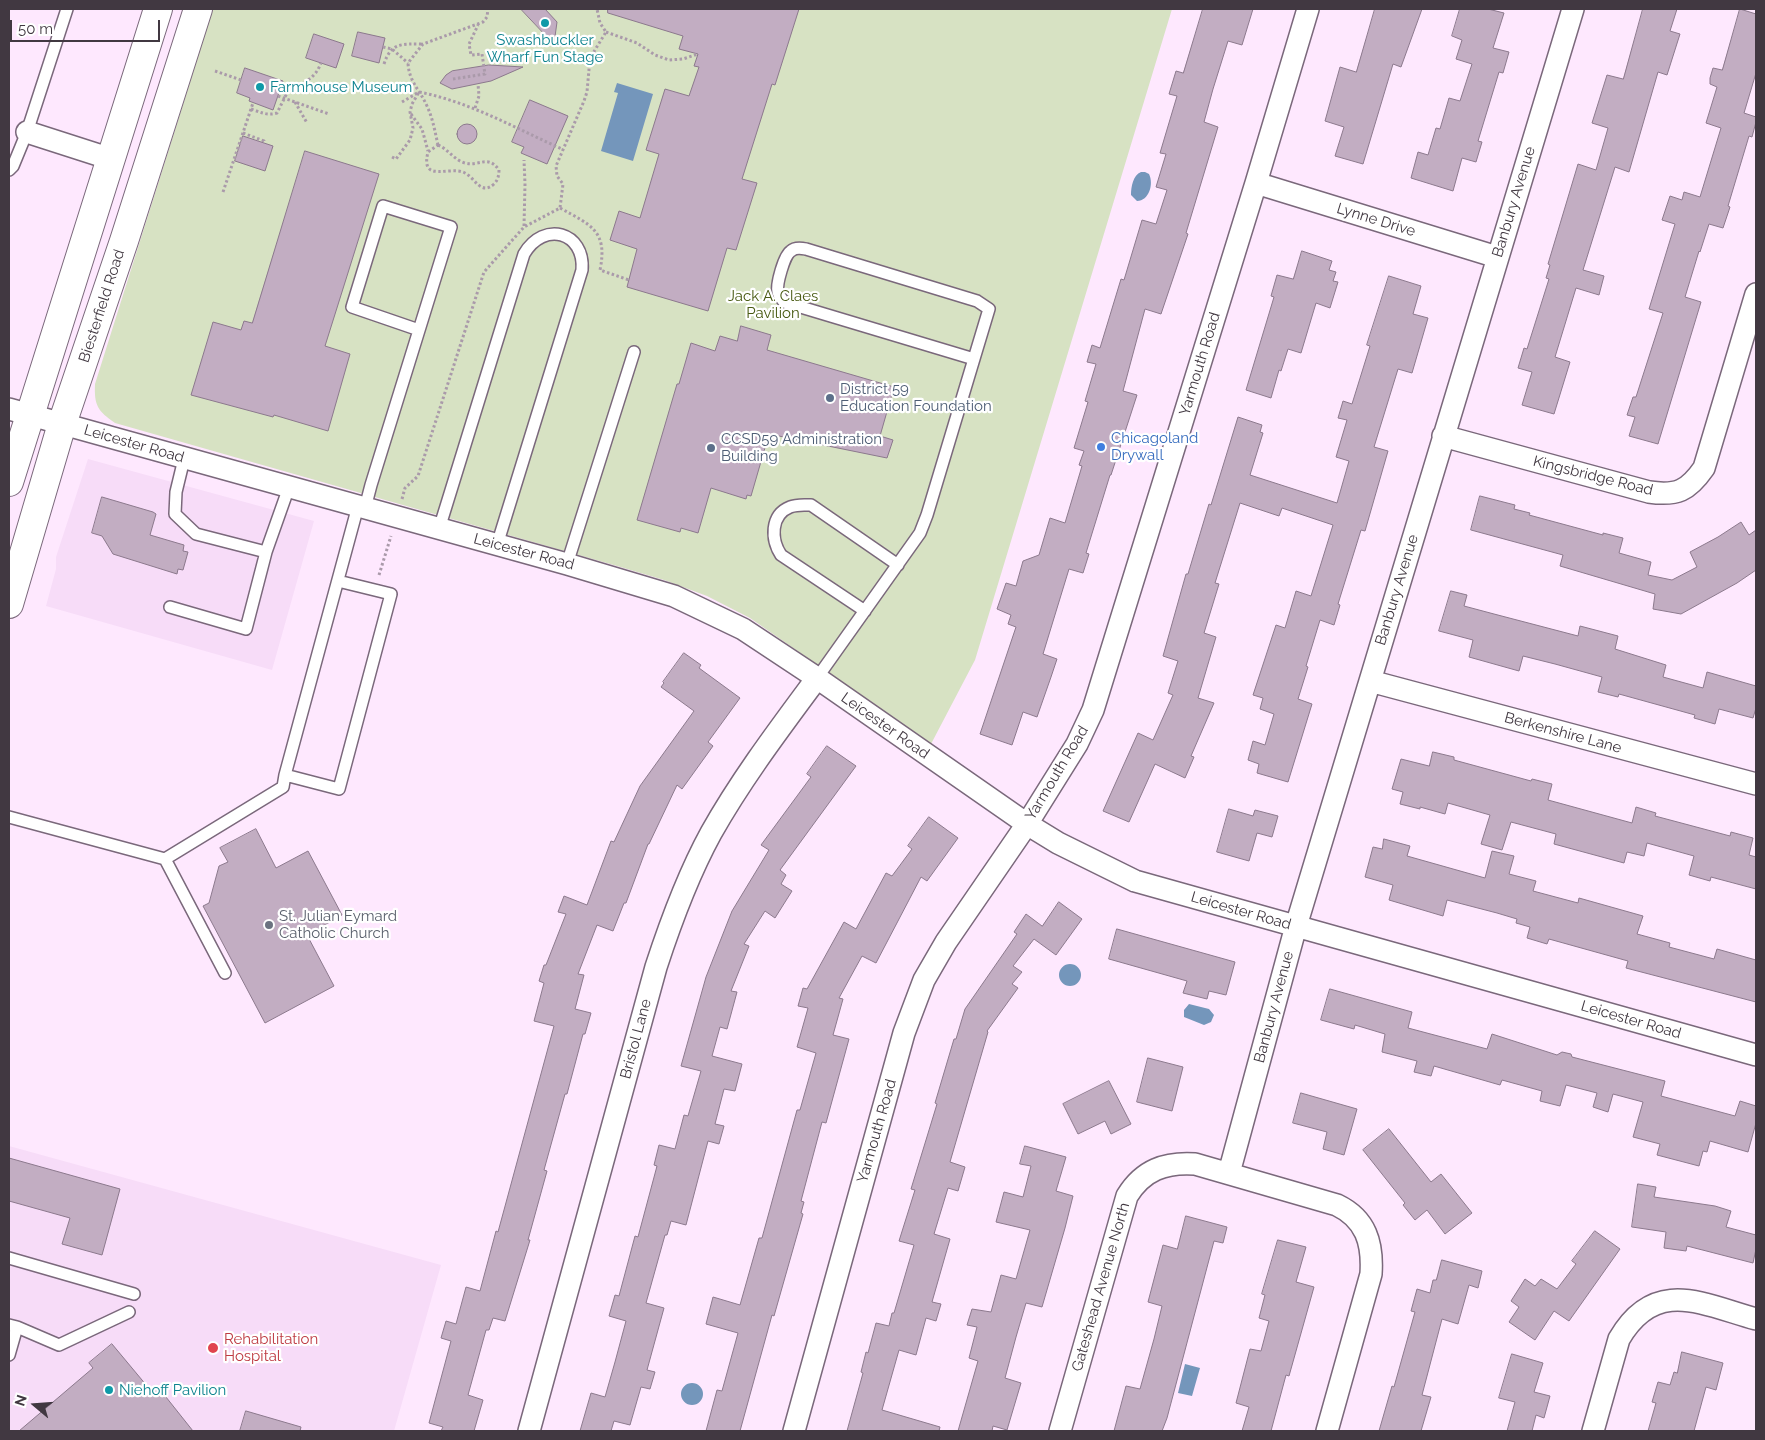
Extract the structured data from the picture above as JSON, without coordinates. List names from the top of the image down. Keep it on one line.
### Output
{"streets":{"main road":["Biesterfield Road"],"street":["Banbury Avenue","Lynne Drive","Yarmouth Road","Leicester Road","Kingsbridge Road","Berkenshire Lane","Bristol Lane","Gateshead Avenue North"]},"crossings":[["Banbury Avenue","Lynne Drive"],["Banbury Avenue","Leicester Road"],["Banbury Avenue","Kingsbridge Road"],["Banbury Avenue","Berkenshire Lane"],["Banbury Avenue","Gateshead Avenue North"],["Lynne Drive","Yarmouth Road"],["Biesterfield Road","Leicester Road"],["Yarmouth Road","Leicester Road"],["Leicester Road","Bristol Lane"]],"parks":["Jack A. Claes Pavilion"],"places":["Swashbuckler Wharf Fun Stage","Farmhouse Museum","District 59 Education Foundation","Chicagoland Drywall","CCSD59 Administration Building","St. Julian Eymard Catholic Church","Rehabilitation Hospital","Niehoff Pavilion"],"scale_bar":"50 m","north":"left"}
